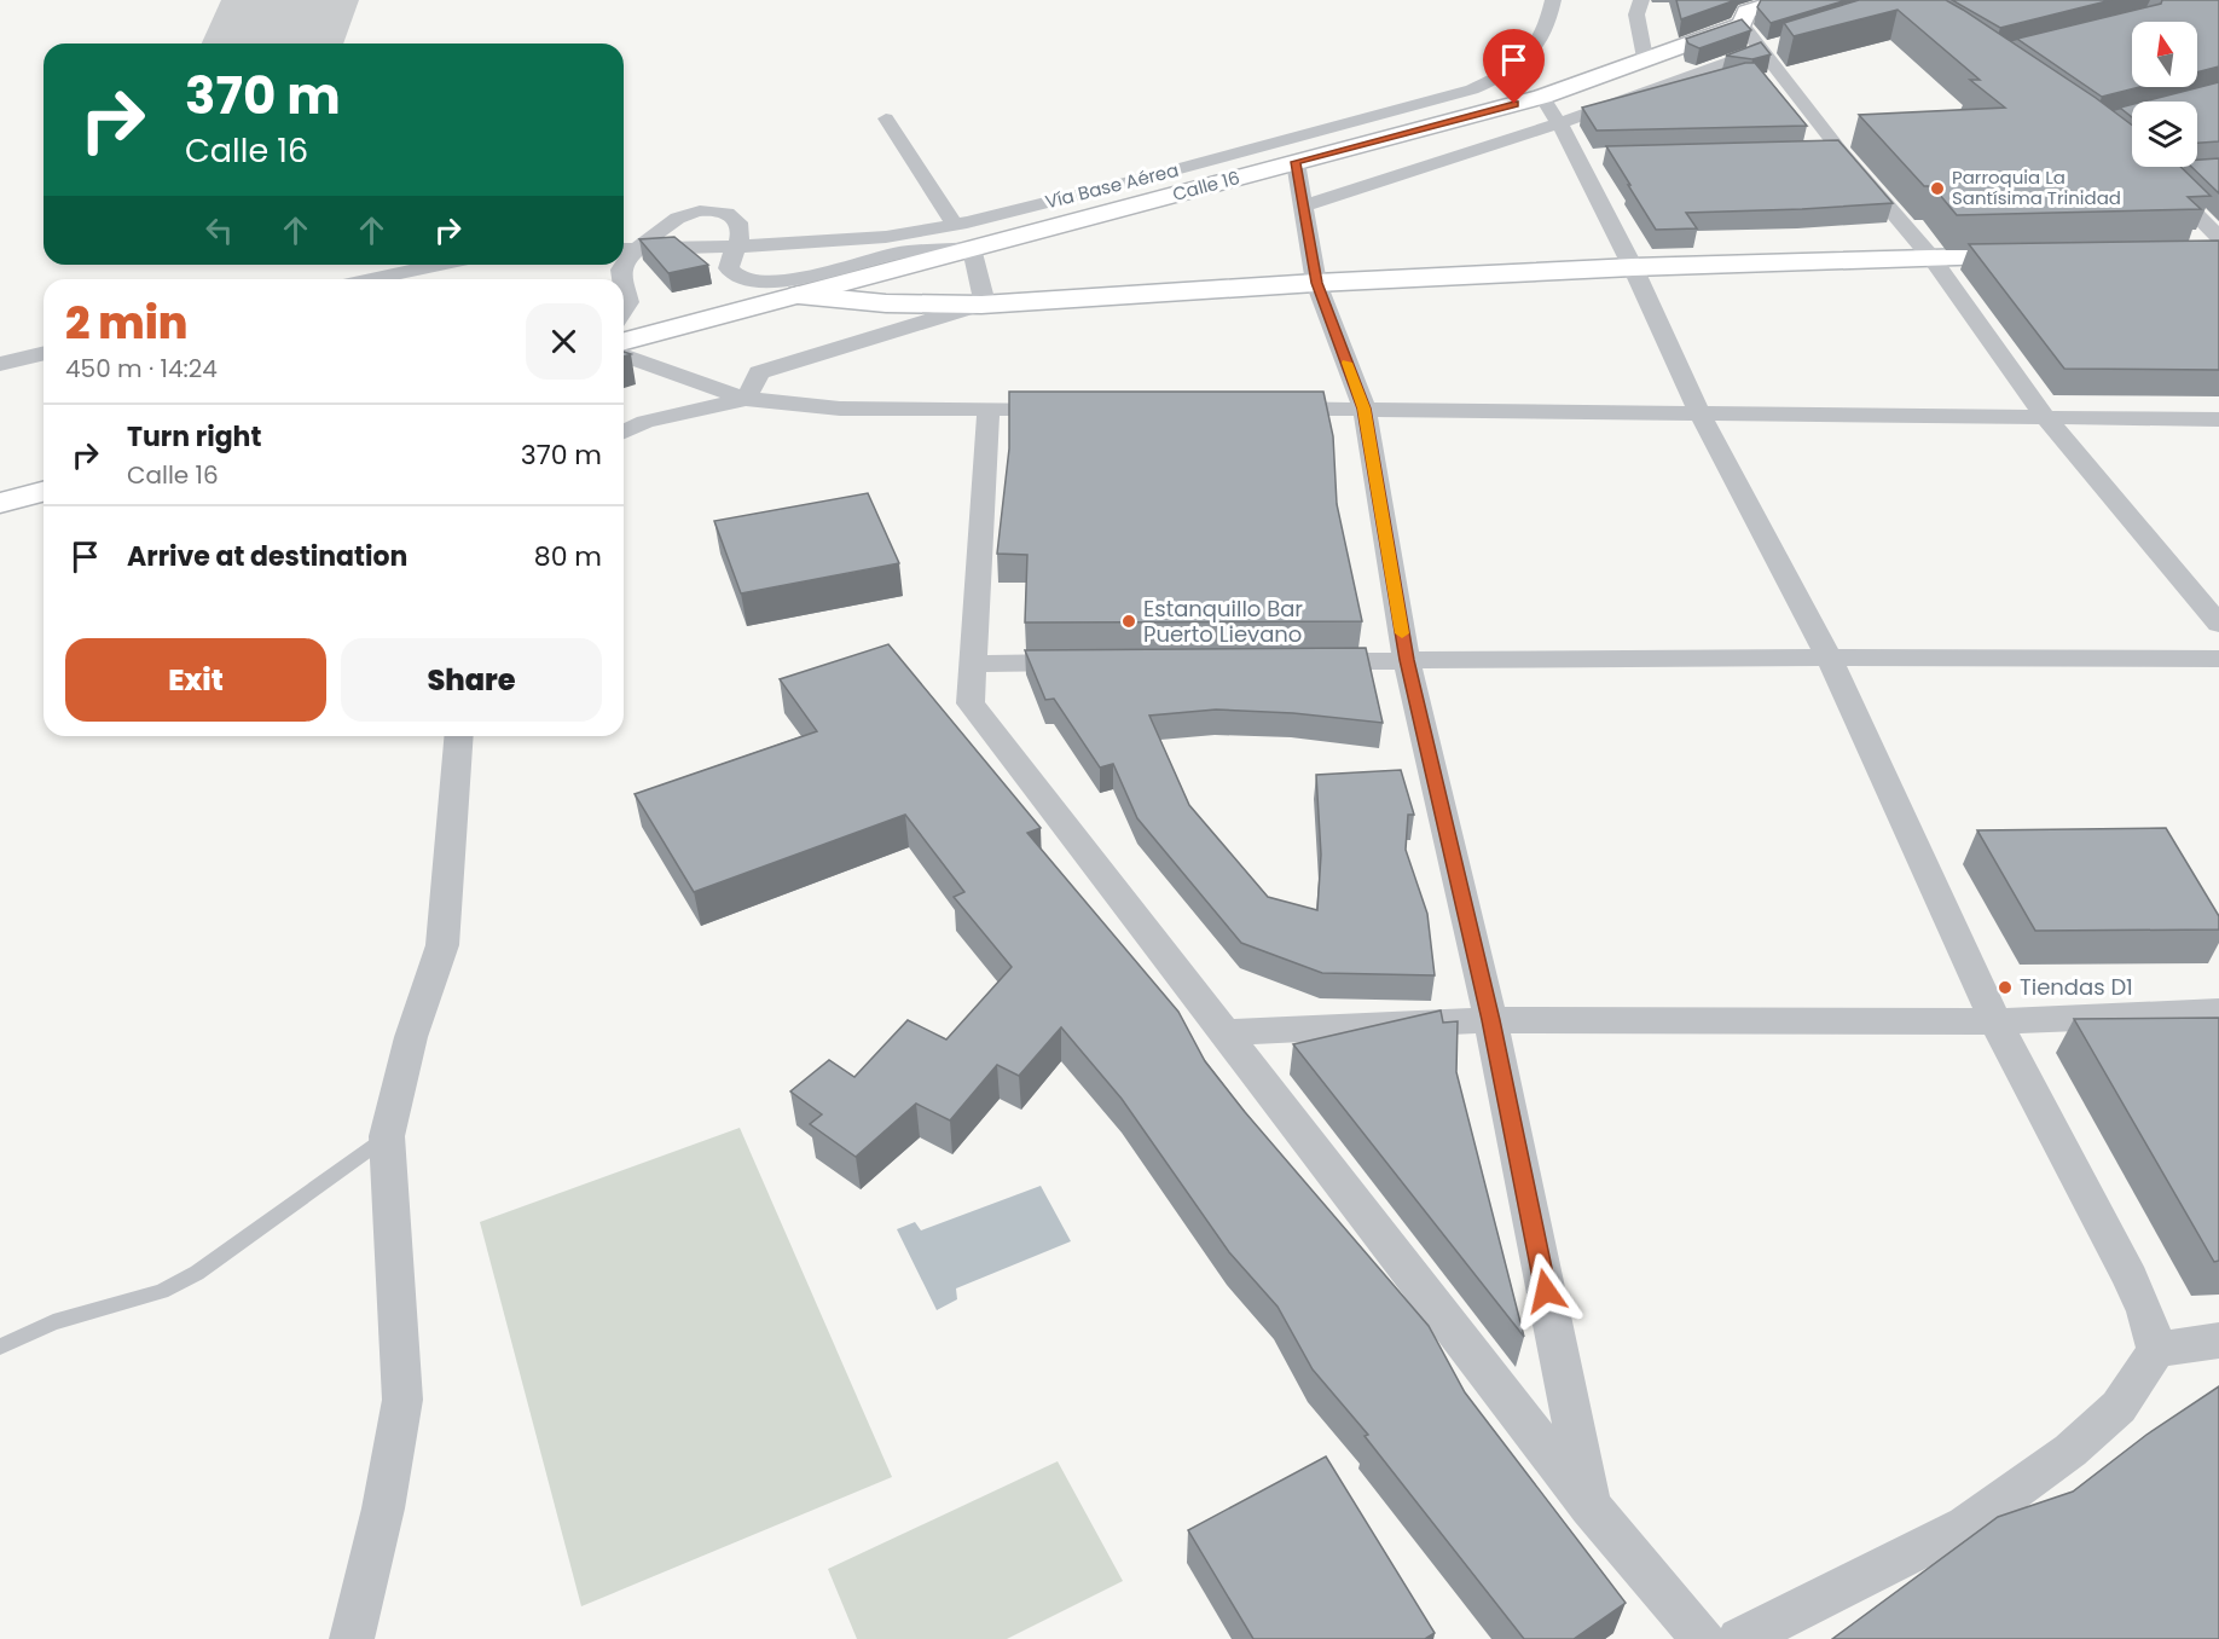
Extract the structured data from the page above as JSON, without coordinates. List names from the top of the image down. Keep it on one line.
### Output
{"streets":{"main road":["Calle 16"],"street":["Vía Base Aérea"]},"places":["Parroquia La Santísima Trinidad","Estanquillo Bar Puerto Lievano","Tiendas D1"],"north":"top","page":{"turn":["370 m","Calle 16"],"heading":["2 min","450 m · 14:24"],"list":[{"name":"Turn right","note":"Calle 16","value":"370 m"},{"name":"Arrive at destination","value":"80 m"}],"buttons":["Exit","Share"]}}
